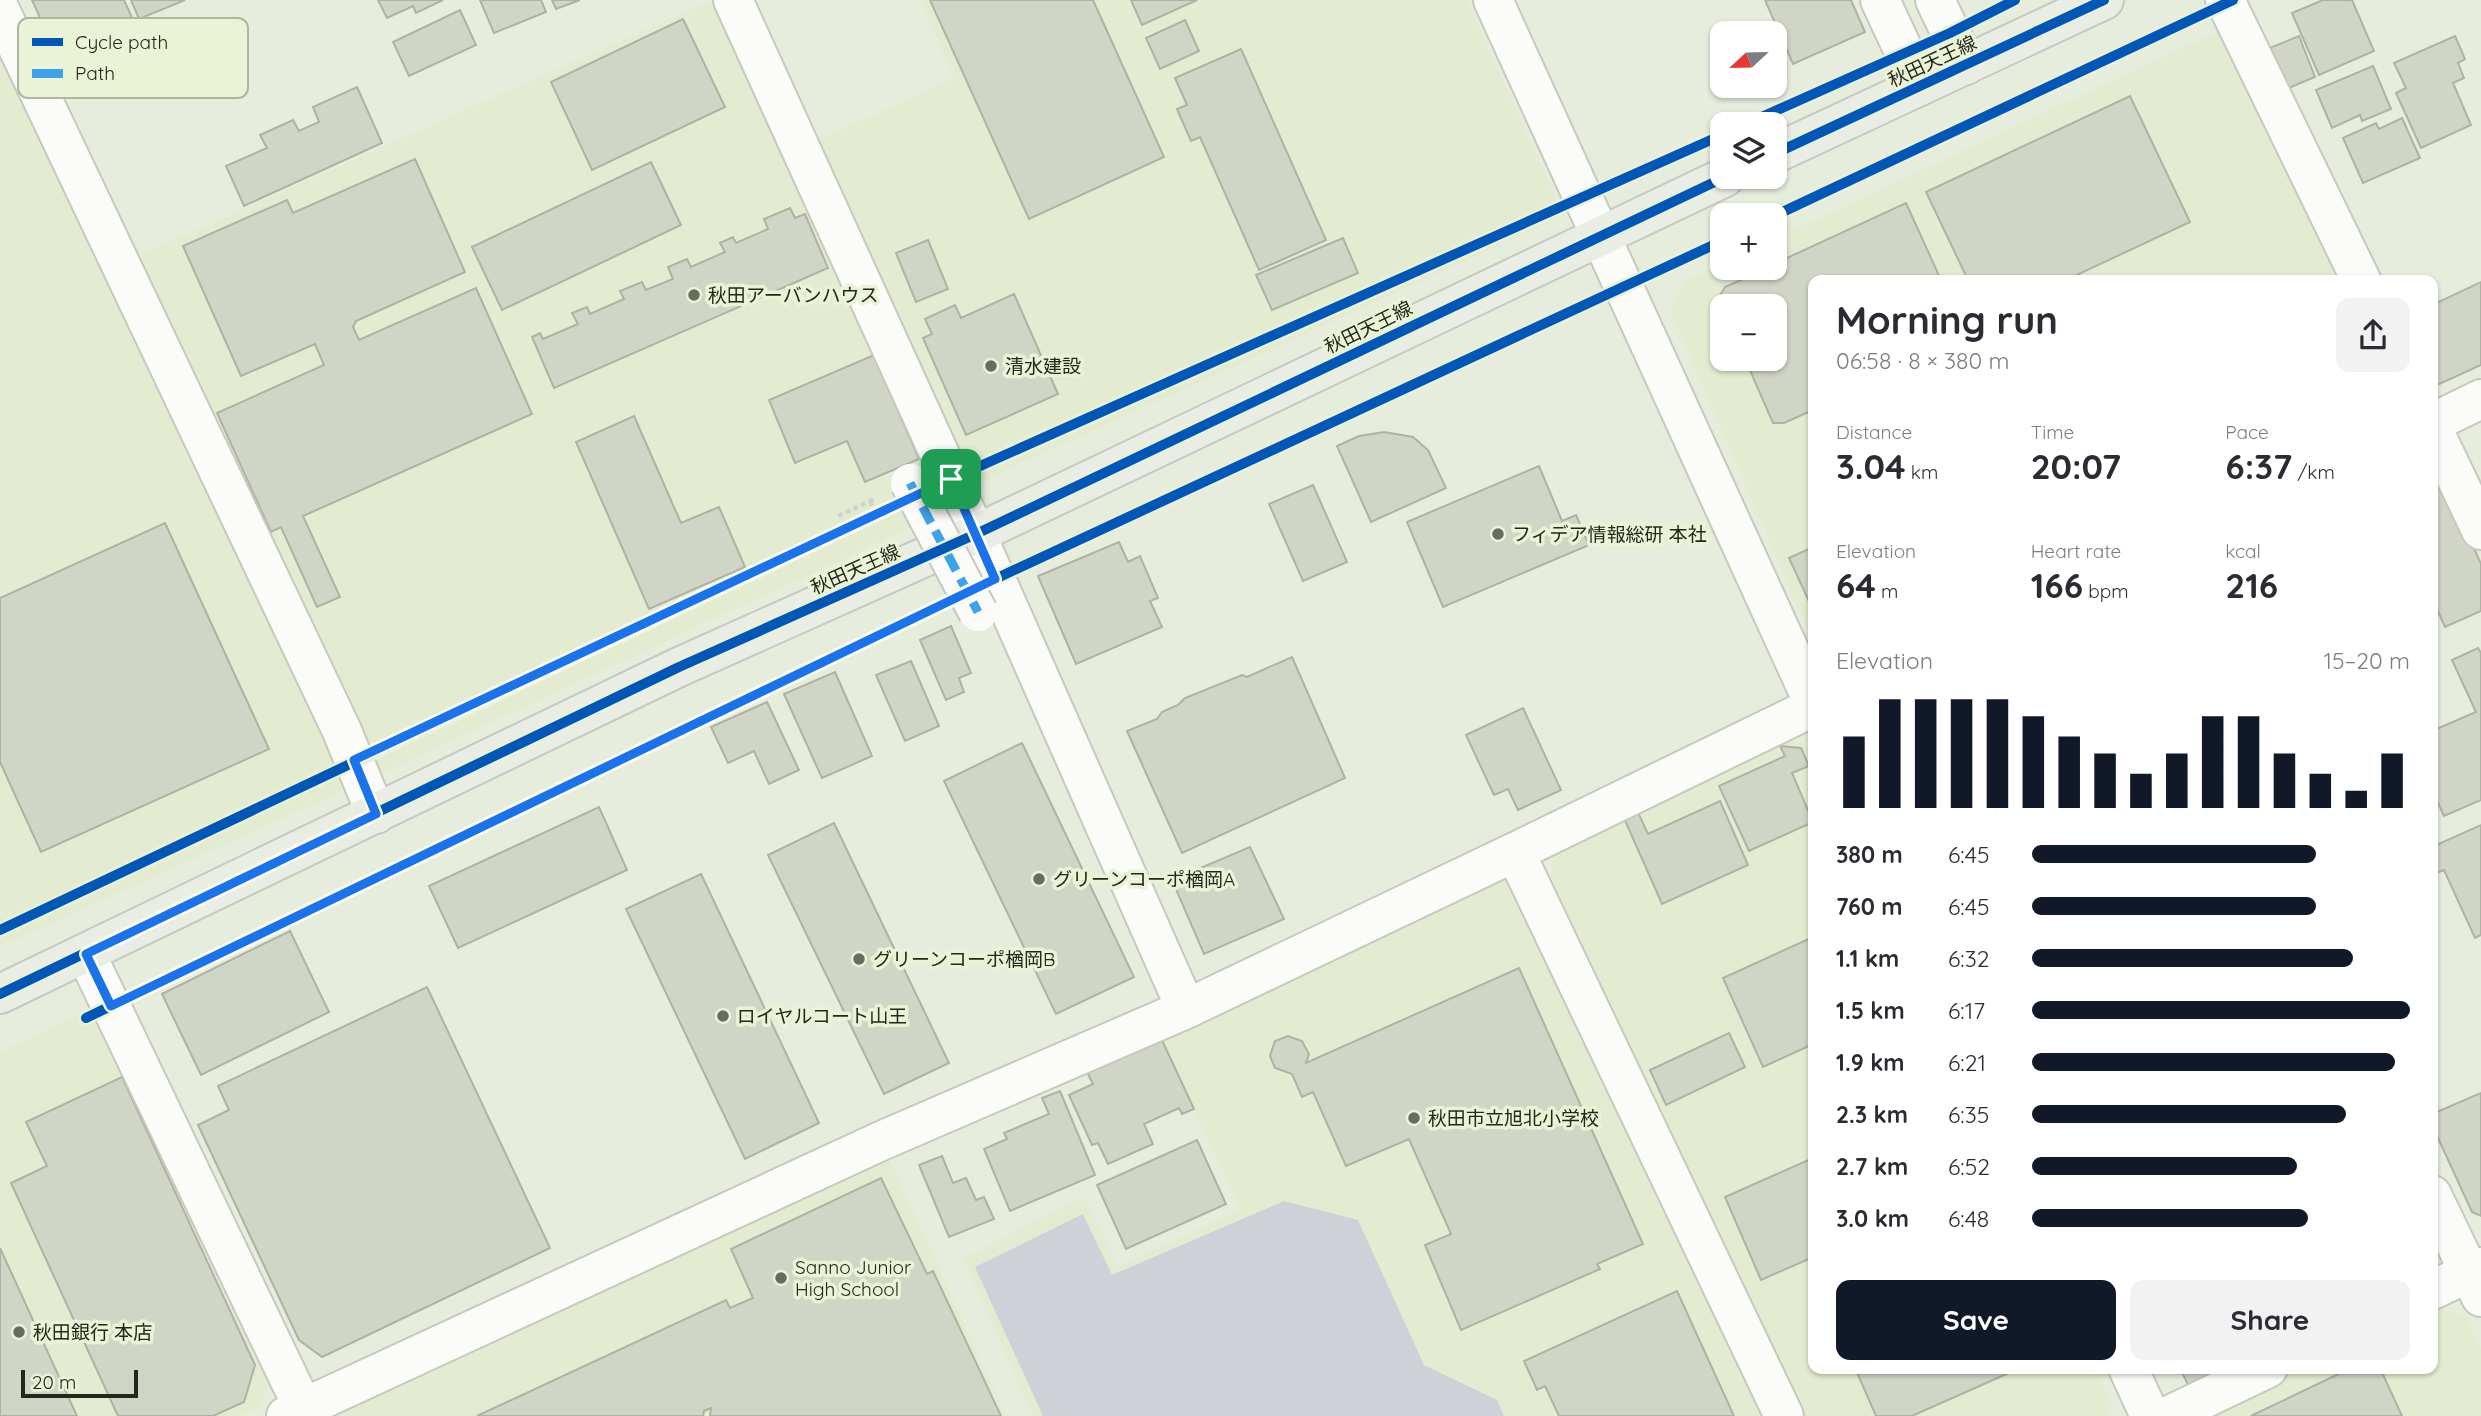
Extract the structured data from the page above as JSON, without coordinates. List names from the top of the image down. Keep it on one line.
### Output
{"streets":{"main road":["秋田天王線"]},"places":["秋田アーバンハウス","清水建設","フィデア情報総研 本社","グリーンコーポ楢岡A","グリーンコーポ楢岡B","ロイヤルコート山王","秋田市立旭北小学校","Sanno Junior High School","秋田銀行 本店"],"legend":["Cycle path","Path"],"scale_bar":"20 m","north":"left","page":{"map_buttons":["+","−"],"heading":["Morning run","06:58 · 8 × 380 m"],"stats":[["Distance","3.04 km"],["Time","20:07"],["Pace","6:37 /km"],["Elevation","64 m"],["Heart rate","166 bpm"],["kcal","216"]],"chart":["Elevation","15–20 m"],"list":[{"name":"380 m","note":"6:45"},{"name":"760 m","note":"6:45"},{"name":"1.1 km","note":"6:32"},{"name":"1.5 km","note":"6:17"},{"name":"1.9 km","note":"6:21"},{"name":"2.3 km","note":"6:35"},{"name":"2.7 km","note":"6:52"},{"name":"3.0 km","note":"6:48"}],"buttons":["Save","Share"],"scale":"20 m"}}
